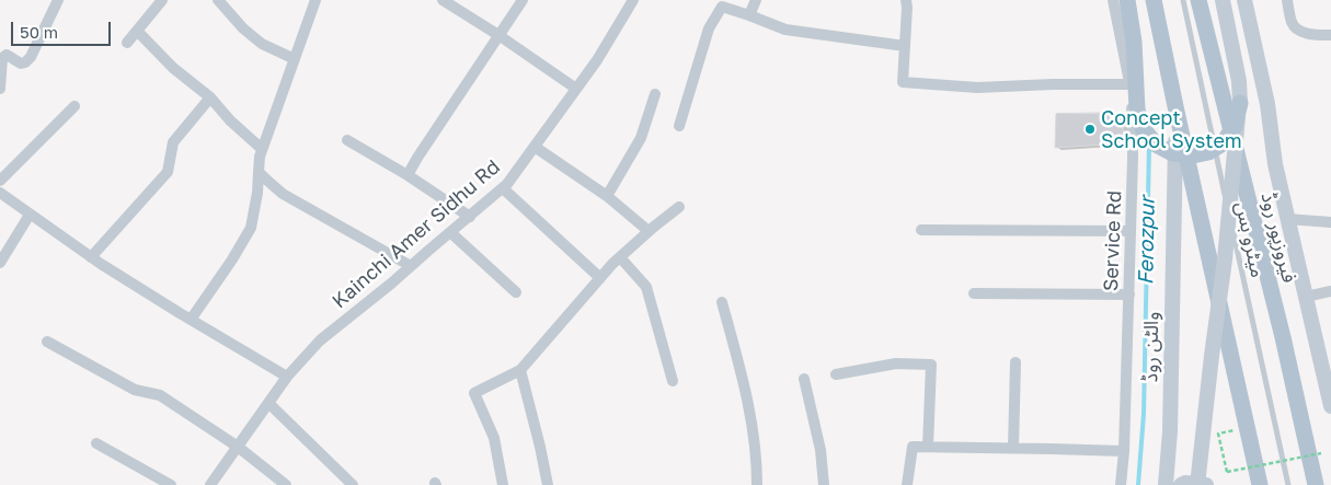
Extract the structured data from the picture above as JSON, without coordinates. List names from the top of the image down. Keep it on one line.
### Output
{"streets":{"main road":["فیروزپور روڈ","والٹن روڈ"],"street":["Kainchi Amer Sidhu Rd","Service Rd"],"lane":["میٹرو بس"]},"water":["Ferozpur"],"places":["Concept School System"],"scale_bar":"50 m"}
